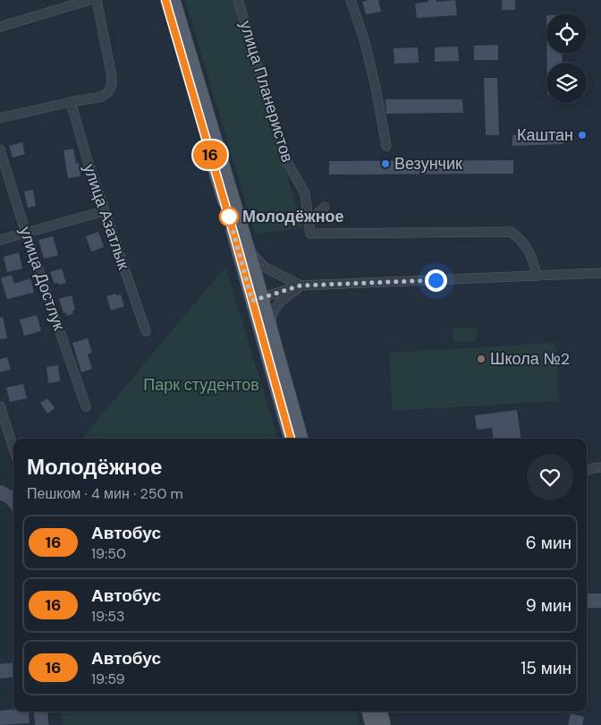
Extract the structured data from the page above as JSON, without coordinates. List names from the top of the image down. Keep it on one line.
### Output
{"streets":{"street":["улица Планеристов","улица Азатлык","улица Достлук"]},"parks":["Парк студентов"],"places":["Каштан","Везунчик","Молодёжное","Школа №2"],"lines":["bus line 16"],"page":{"on_map":"16","heading":["Молодёжное","Пешком · 4 мин · 250 m"],"list":[{"mark":"16","name":"Автобус","note":"19:50","value":"6 мин"},{"mark":"16","name":"Автобус","note":"19:53","value":"9 мин"},{"mark":"16","name":"Автобус","note":"19:59","value":"15 мин"}]}}
